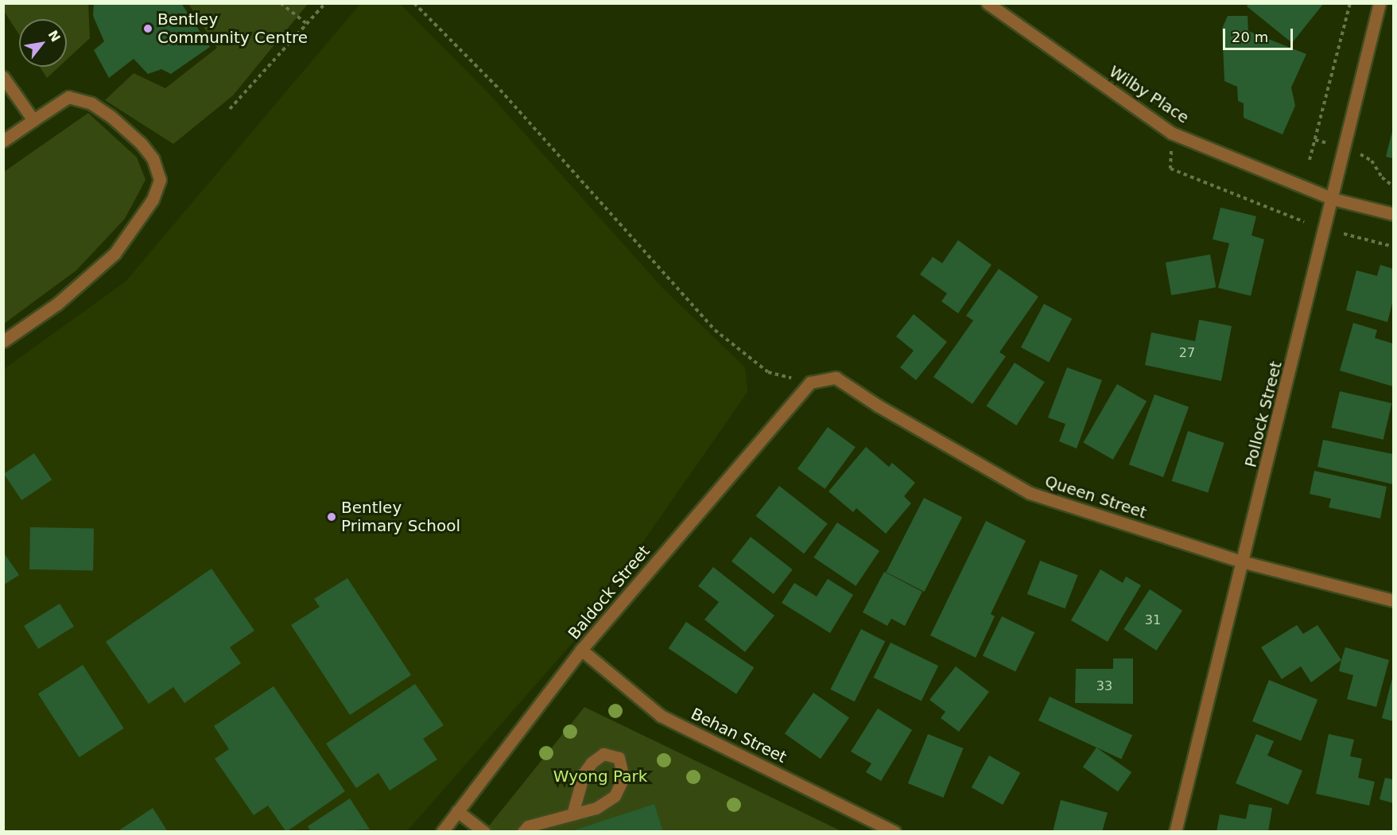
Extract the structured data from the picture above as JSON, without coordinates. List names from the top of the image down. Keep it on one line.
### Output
{"streets":{"street":["Wilby Place","Pollock Street","Queen Street","Baldock Street","Behan Street"]},"crossings":[["Wilby Place","Pollock Street"],["Pollock Street","Queen Street"],["Queen Street","Baldock Street"],["Baldock Street","Behan Street"]],"parks":["Wyong Park"],"places":["Bentley Community Centre","Bentley Primary School"],"house_numbers":["27","31","33"],"scale_bar":"20 m","north":"top right"}
